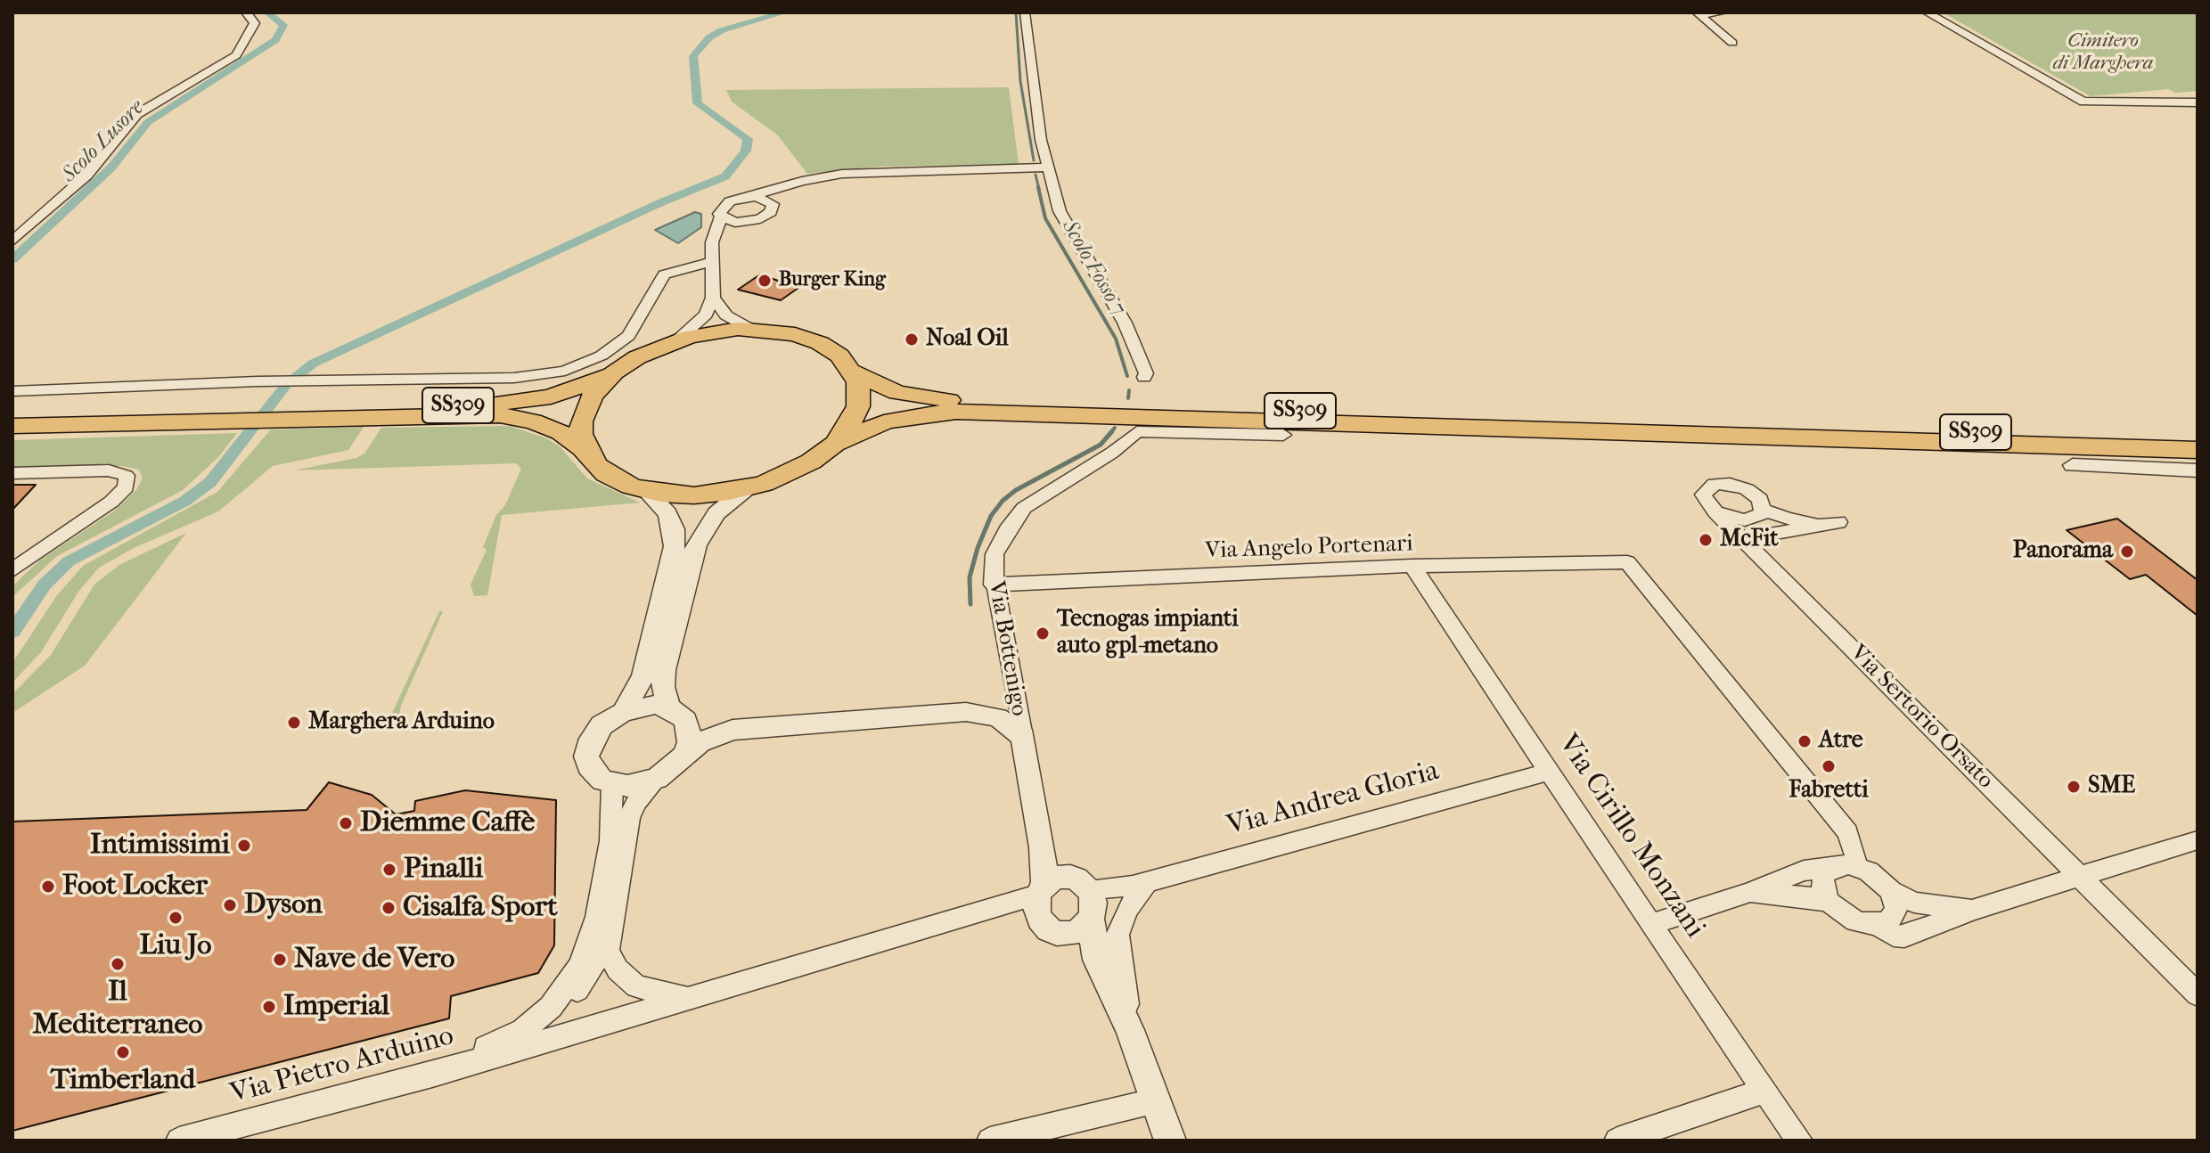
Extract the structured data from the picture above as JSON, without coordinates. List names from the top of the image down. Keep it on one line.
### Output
{"streets":{"main road":["SS309"],"street":["Via Angelo Portenari","Via Bottenigo","Via Sertorio Orsato","Via Andrea Gloria","Via Cirillo Monzani","Via Pietro Arduino"]},"crossings":[["Via Angelo Portenari","Via Bottenigo"],["Via Angelo Portenari","Via Cirillo Monzani"],["Via Bottenigo","Via Andrea Gloria"],["Via Bottenigo","Via Pietro Arduino"],["Via Andrea Gloria","Via Cirillo Monzani"]],"water":["Scolo Lusore","Scolo Fosso 7"],"parks":["Cimitero di Marghera"],"places":["Burger King","Noal Oil","McFit","Panorama","Tecnogas impianti auto gpl-metano","Marghera Arduino","Atre","Fabretti","SME","Diemme Caffè","Intimissimi","Pinalli","Foot Locker","Dyson","Cisalfa Sport","Liu Jo","Nave de Vero","Il Mediterraneo","Imperial","Timberland"]}
